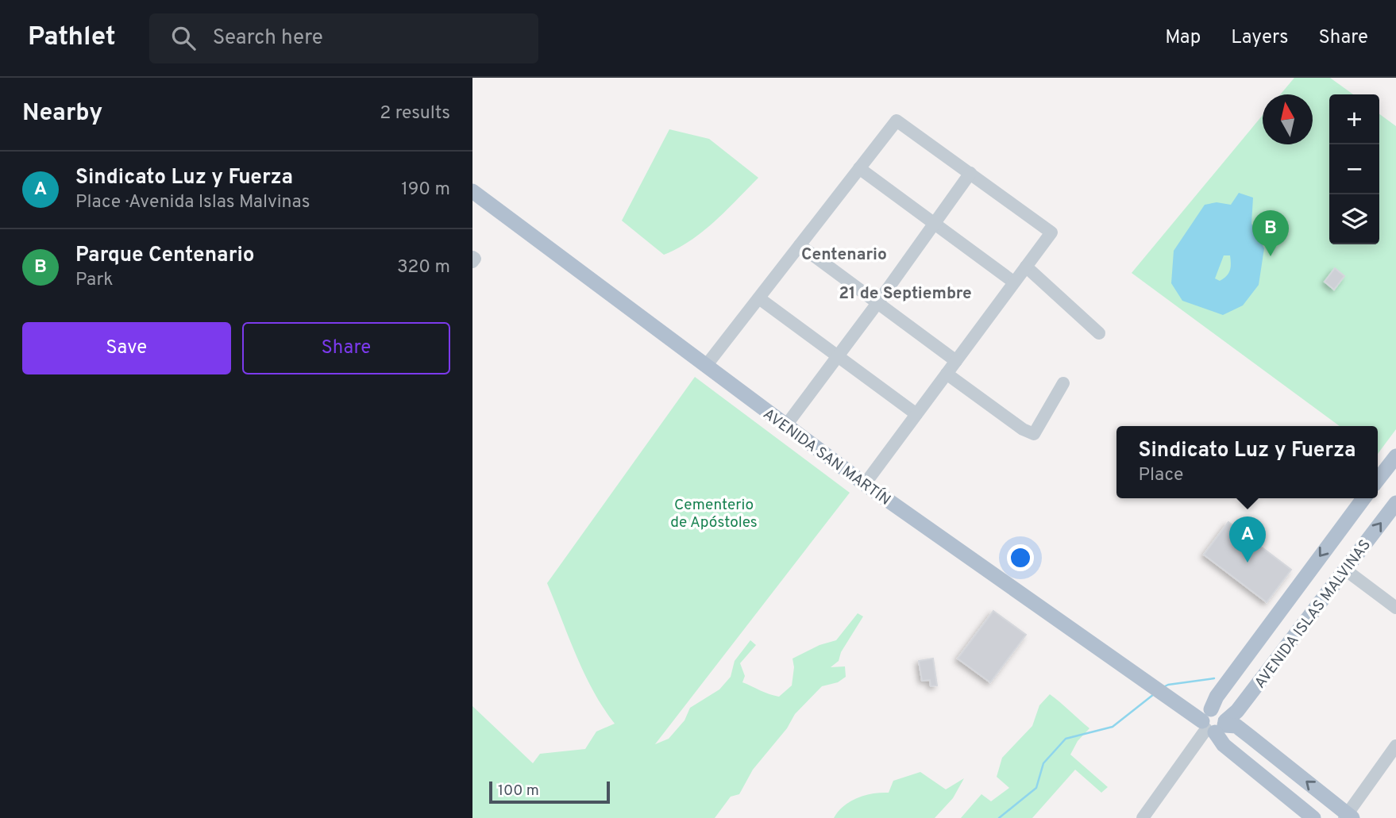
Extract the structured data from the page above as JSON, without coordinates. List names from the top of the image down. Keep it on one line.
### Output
{"streets":{"main road":["AVENIDA SAN MARTÍN","AVENIDA ISLAS MALVINAS"]},"crossings":[["AVENIDA SAN MARTÍN","AVENIDA ISLAS MALVINAS"]],"districts":["Centenario","21 de Septiembre"],"parks":["Cementerio de Apóstoles"],"scale_bar":"100 m","north":"top","page":{"header":"Pathlet","search":"Search here","nav":["Map","Layers","Share"],"heading":["Nearby","2 results"],"map_buttons":["+","−"],"list":[{"mark":"A","name":"Sindicato Luz y Fuerza","note":"Place · Avenida Islas Malvinas","value":"190 m"},{"mark":"B","name":"Parque Centenario","note":"Park","value":"320 m"}],"pins":["B","A"],"buttons":["Save","Share"],"popup":["Sindicato Luz y Fuerza","Place"],"scale":"100 m"}}
